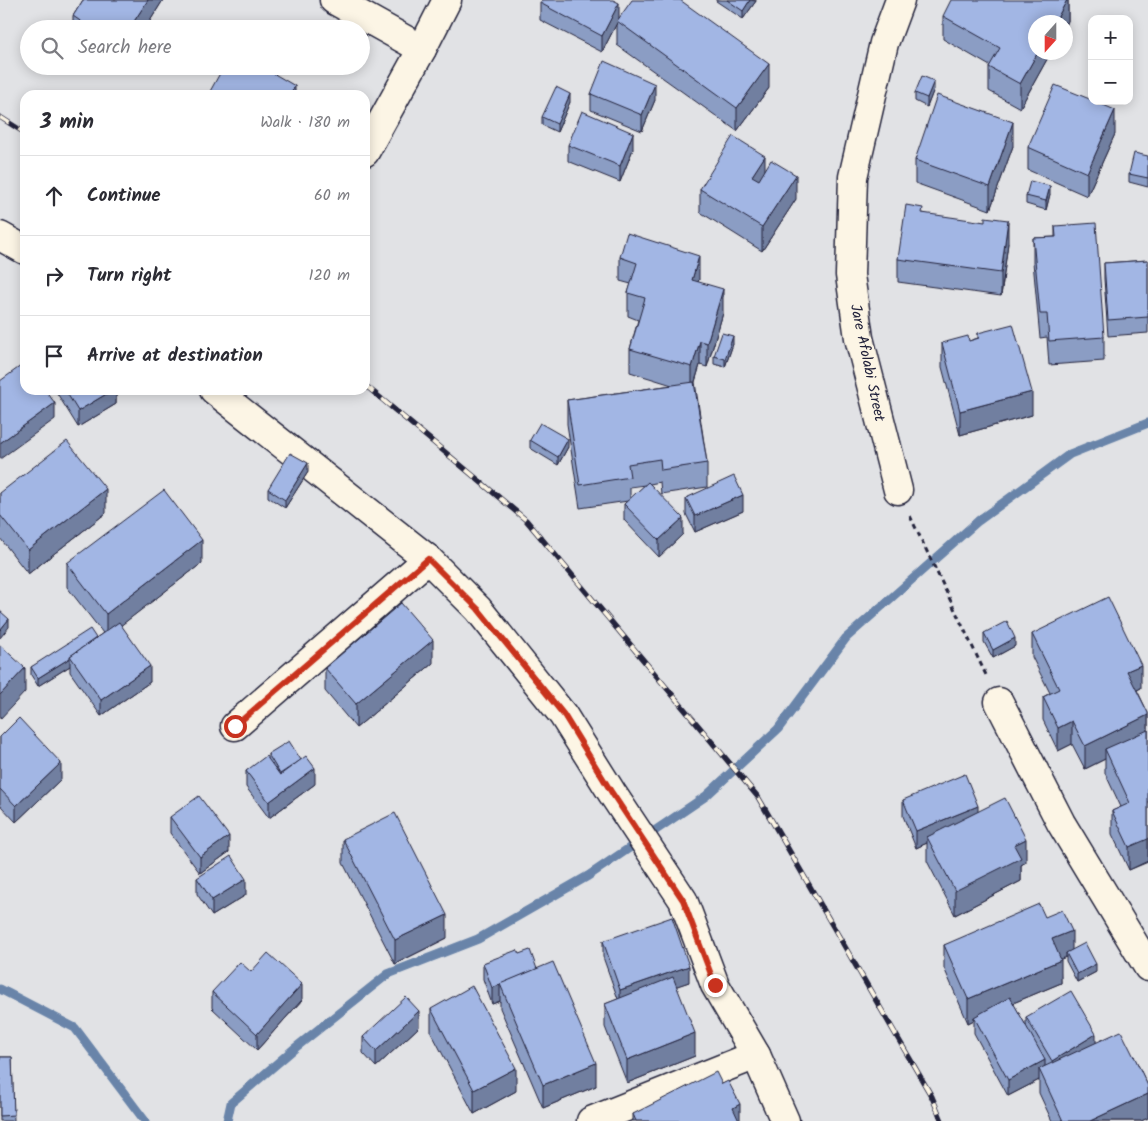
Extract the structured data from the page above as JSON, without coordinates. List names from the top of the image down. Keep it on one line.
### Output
{"streets":{"street":["Jare Afolabi Street"]},"north":"bottom","page":{"map_buttons":["+","−"],"search":"Search here","heading":["3 min","Walk · 180 m"],"list":[["Continue","60 m"],["Turn right","120 m"],"Arrive at destination"]}}
